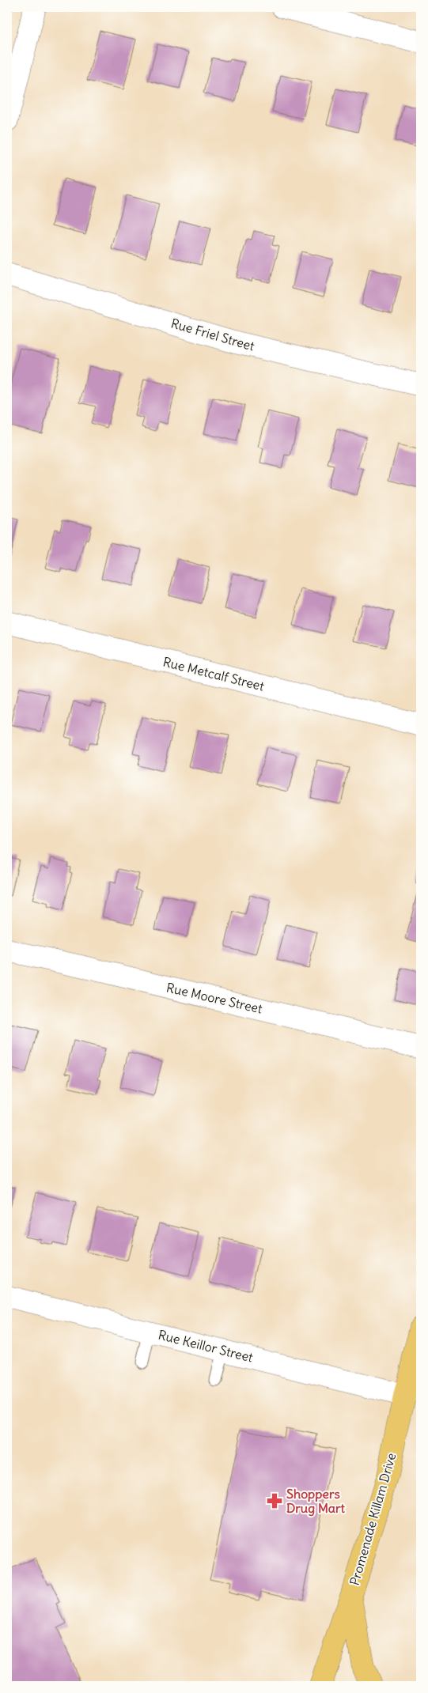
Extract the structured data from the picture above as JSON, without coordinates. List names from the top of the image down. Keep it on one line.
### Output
{"streets":{"main road":["Promenade Killam Drive"],"street":["Rue Friel Street","Rue Metcalf Street","Rue Moore Street","Rue Keillor Street"]},"crossings":[["Rue Keillor Street","Promenade Killam Drive"]],"places":{"pharmacy":["Shoppers Drug Mart"]}}
